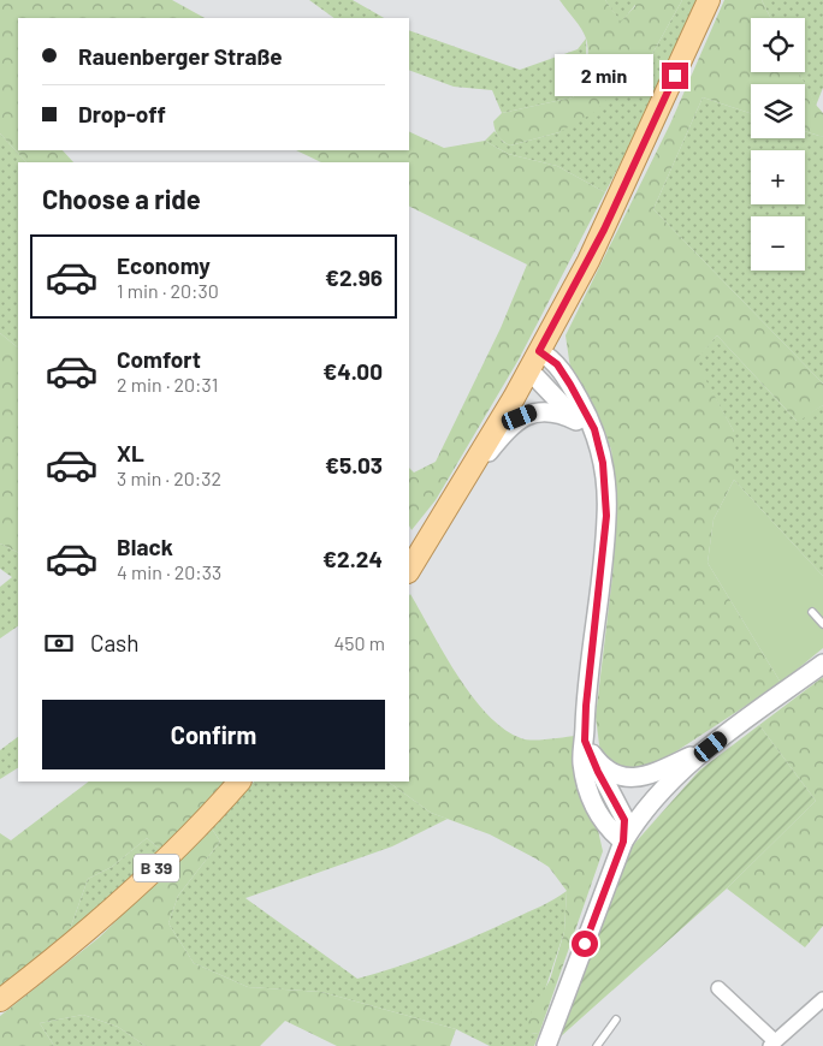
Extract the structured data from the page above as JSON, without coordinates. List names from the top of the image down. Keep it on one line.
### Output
{"streets":{"main road":["B 39"]},"page":{"map_buttons":["+","−"],"banner":["Rauenberger Straße","Drop-off"],"bubble":"2 min","heading":"Choose a ride","list":[{"name":"Economy","note":"1 min · 20:30","value":"€2.96"},{"name":"Comfort","note":"2 min · 20:31","value":"€4.00"},{"name":"XL","note":"3 min · 20:32","value":"€5.03"},{"name":"Black","note":"4 min · 20:33","value":"€2.24"}],"pay":["Cash","450 m"],"buttons":"Confirm"}}
